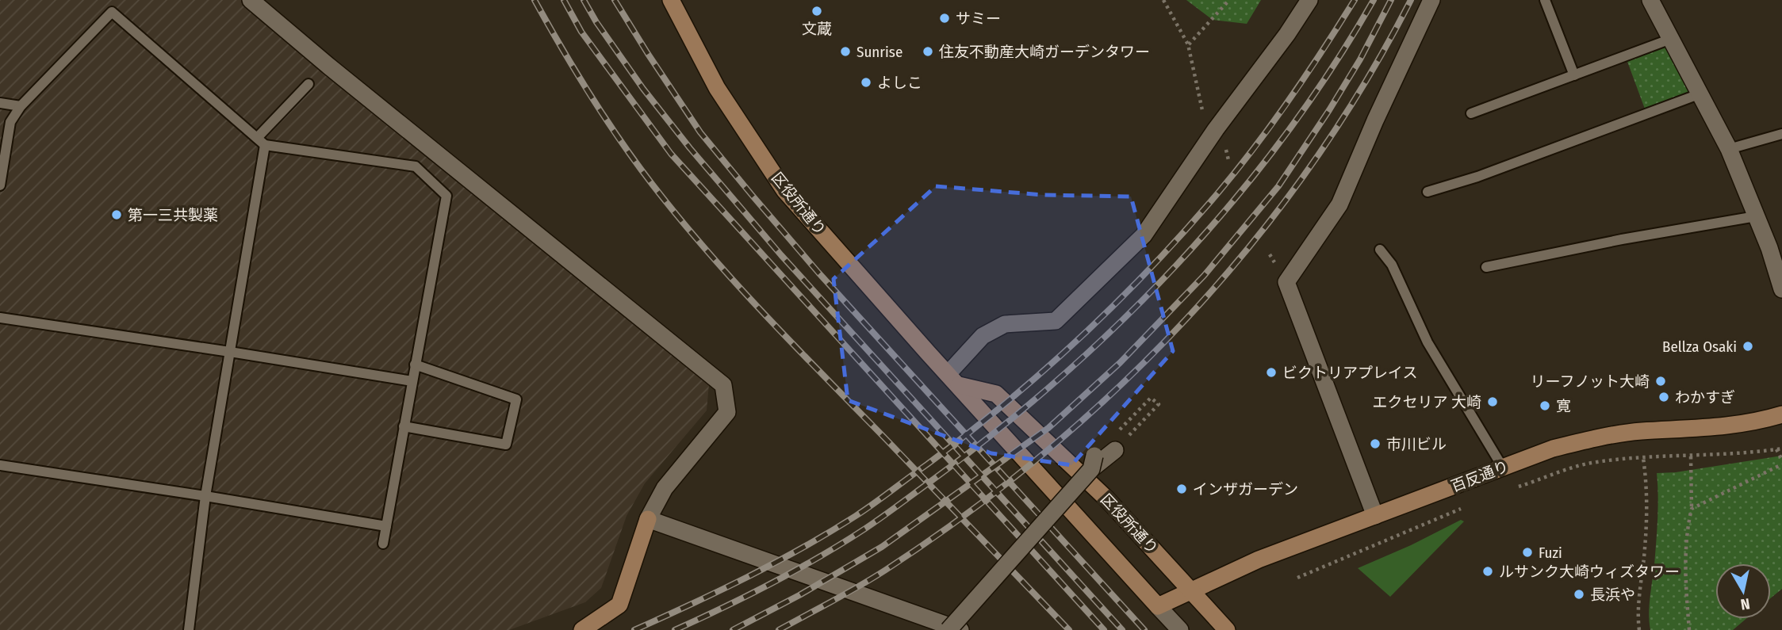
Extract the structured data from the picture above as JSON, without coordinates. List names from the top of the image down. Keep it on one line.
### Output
{"streets":{"street":["区役所通り","百反通り"]},"crossings":[["区役所通り","百反通り"]],"places":["文蔵","サミー","Sunrise","住友不動産大崎ガーデンタワー","よしこ","第一三共製薬","Bellza Osaki","ビクトリアプレイス","リーフノット大崎","わかすぎ","エクセリア 大崎","寛","市川ビル","インザガーデン","Fuzi","ルサンク大崎ウィズタワー","長浜や"],"north":"bottom"}
